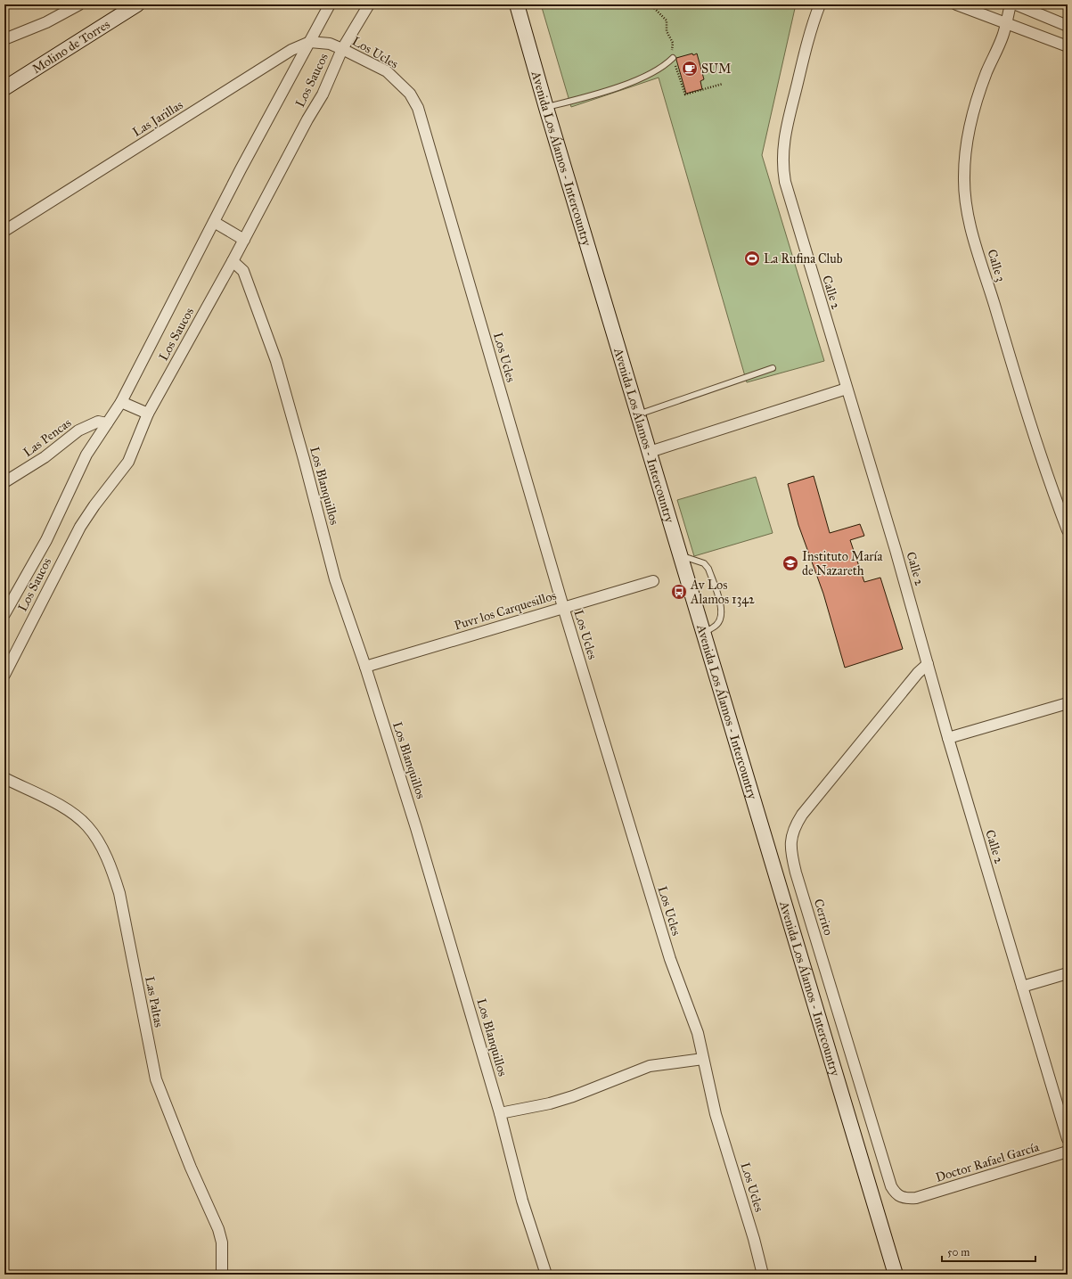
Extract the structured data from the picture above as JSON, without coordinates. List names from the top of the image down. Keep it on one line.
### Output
{"streets":{"main road":["Molino de Torres","Avenida Los Álamos - Intercountry"],"street":["Los Ucles","Los Saucos","Las Jarillas","Calle 3","Calle 2","Las Pencas","Los Blanquillos","Puvr los Carquesillos","Cerrito","Las Paltas","Doctor Rafael García"]},"crossings":[["Los Ucles","Los Saucos"],["Los Ucles","Las Jarillas"],["Los Ucles","Puvr los Carquesillos"],["Los Saucos","Las Jarillas"],["Los Saucos","Las Pencas"],["Los Saucos","Los Blanquillos"],["Calle 2","Cerrito"],["Los Blanquillos","Puvr los Carquesillos"],["Cerrito","Doctor Rafael García"]],"places":{"cafe":["SUM"],"sports":["La Rufina Club"],"school or university":["Instituto María de Nazareth"],"bus stop":["Av Los Alamos 1342"]},"scale_bar":"50 m"}
